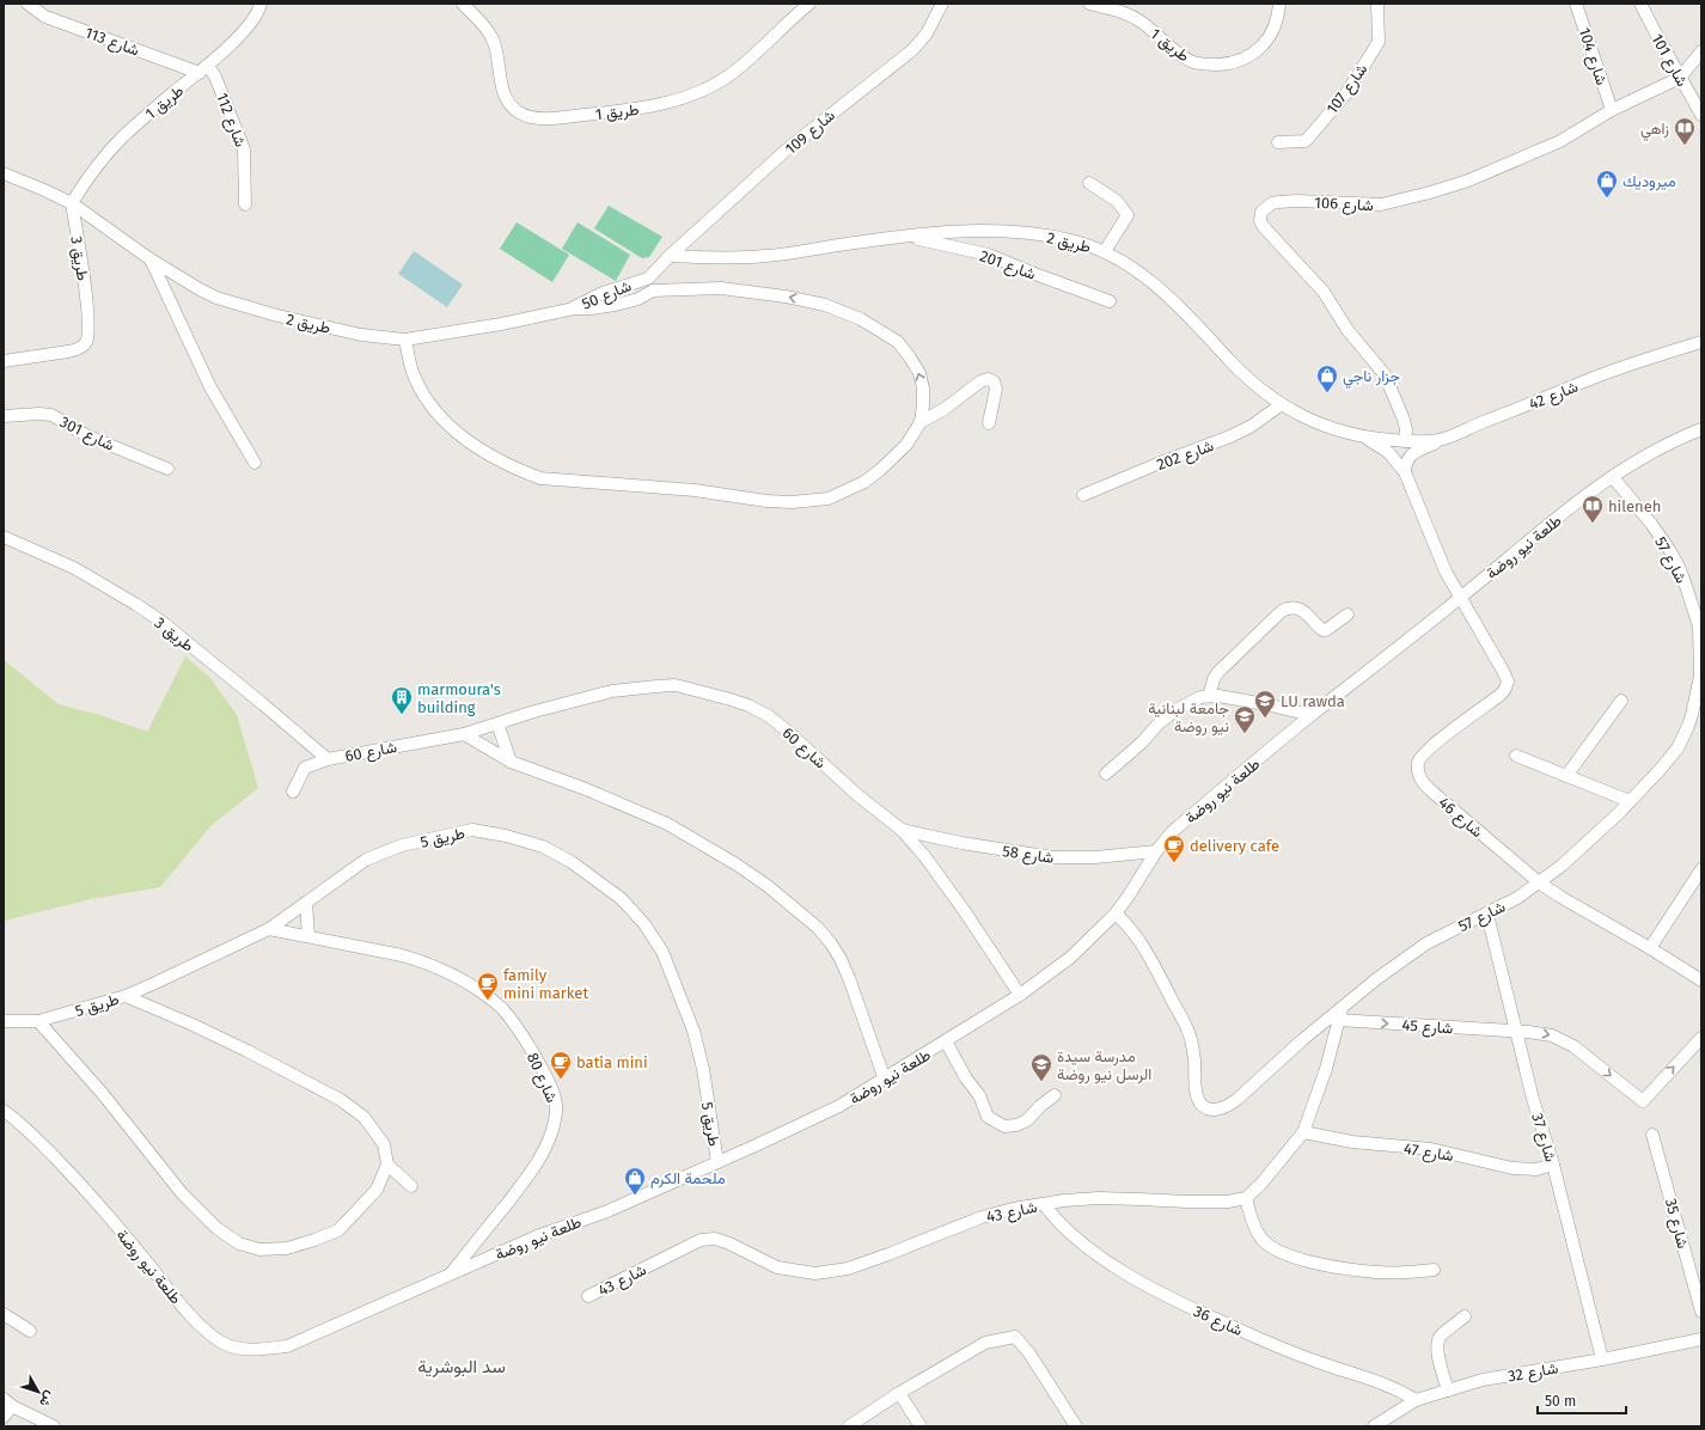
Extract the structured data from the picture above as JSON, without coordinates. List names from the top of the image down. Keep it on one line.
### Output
{"streets":{"street":["شارع 113","طريق 1","شارع 104","شارع 101","شارع 107","شارع 112","شارع 109","شارع 106","طريق 2","طريق 3","شارع 201","شارع 50","شارع 42","شارع 301","شارع 202","طلعة نيو روضة","شارع 57","شارع 60","شارع 46","طريق 5","شارع 58","شارع 45","شارع 80","شارع 37","شارع 47","شارع 43","شارع 35","شارع 36","شارع 32"]},"crossings":[["شارع 113","طريق 1"],["شارع 113","شارع 112"],["طريق 1","شارع 112"],["طريق 1","طريق 2"],["طريق 1","طريق 3"],["شارع 104","شارع 106"],["شارع 101","شارع 106"],["شارع 109","طريق 2"],["شارع 109","شارع 50"],["شارع 106","طريق 2"],["شارع 106","شارع 42"],["طريق 2","طريق 3"],["طريق 2","شارع 201"],["طريق 2","شارع 50"],["طريق 2","شارع 42"],["طريق 2","شارع 202"],["طريق 3","شارع 60"],["طلعة نيو روضة","شارع 57"],["طلعة نيو روضة","شارع 60"],["طلعة نيو روضة","شارع 46"],["طلعة نيو روضة","طريق 5"],["طلعة نيو روضة","شارع 58"],["طلعة نيو روضة","شارع 80"],["شارع 57","شارع 46"],["شارع 57","شارع 45"],["شارع 57","شارع 37"],["شارع 60","شارع 58"],["طريق 5","شارع 80"],["شارع 45","شارع 37"],["شارع 37","شارع 47"],["شارع 37","شارع 32"],["شارع 43","شارع 36"],["شارع 36","شارع 32"]],"one_way":["شارع 45"],"districts":["سد البوشرية"],"places":{"library":["زاهي","hileneh"],"shop":["ميروديك","جزار ناجي","ملحمة الكرم"],"building":["marmoura's building"],"school or university":["LU rawda","جامعة لبنانية نيو روضة","مدرسة سيدة الرسل نيو روضة"],"cafe":["delivery cafe","family mini market","batia mini"]},"scale_bar":"50 m","north":"bottom right"}
